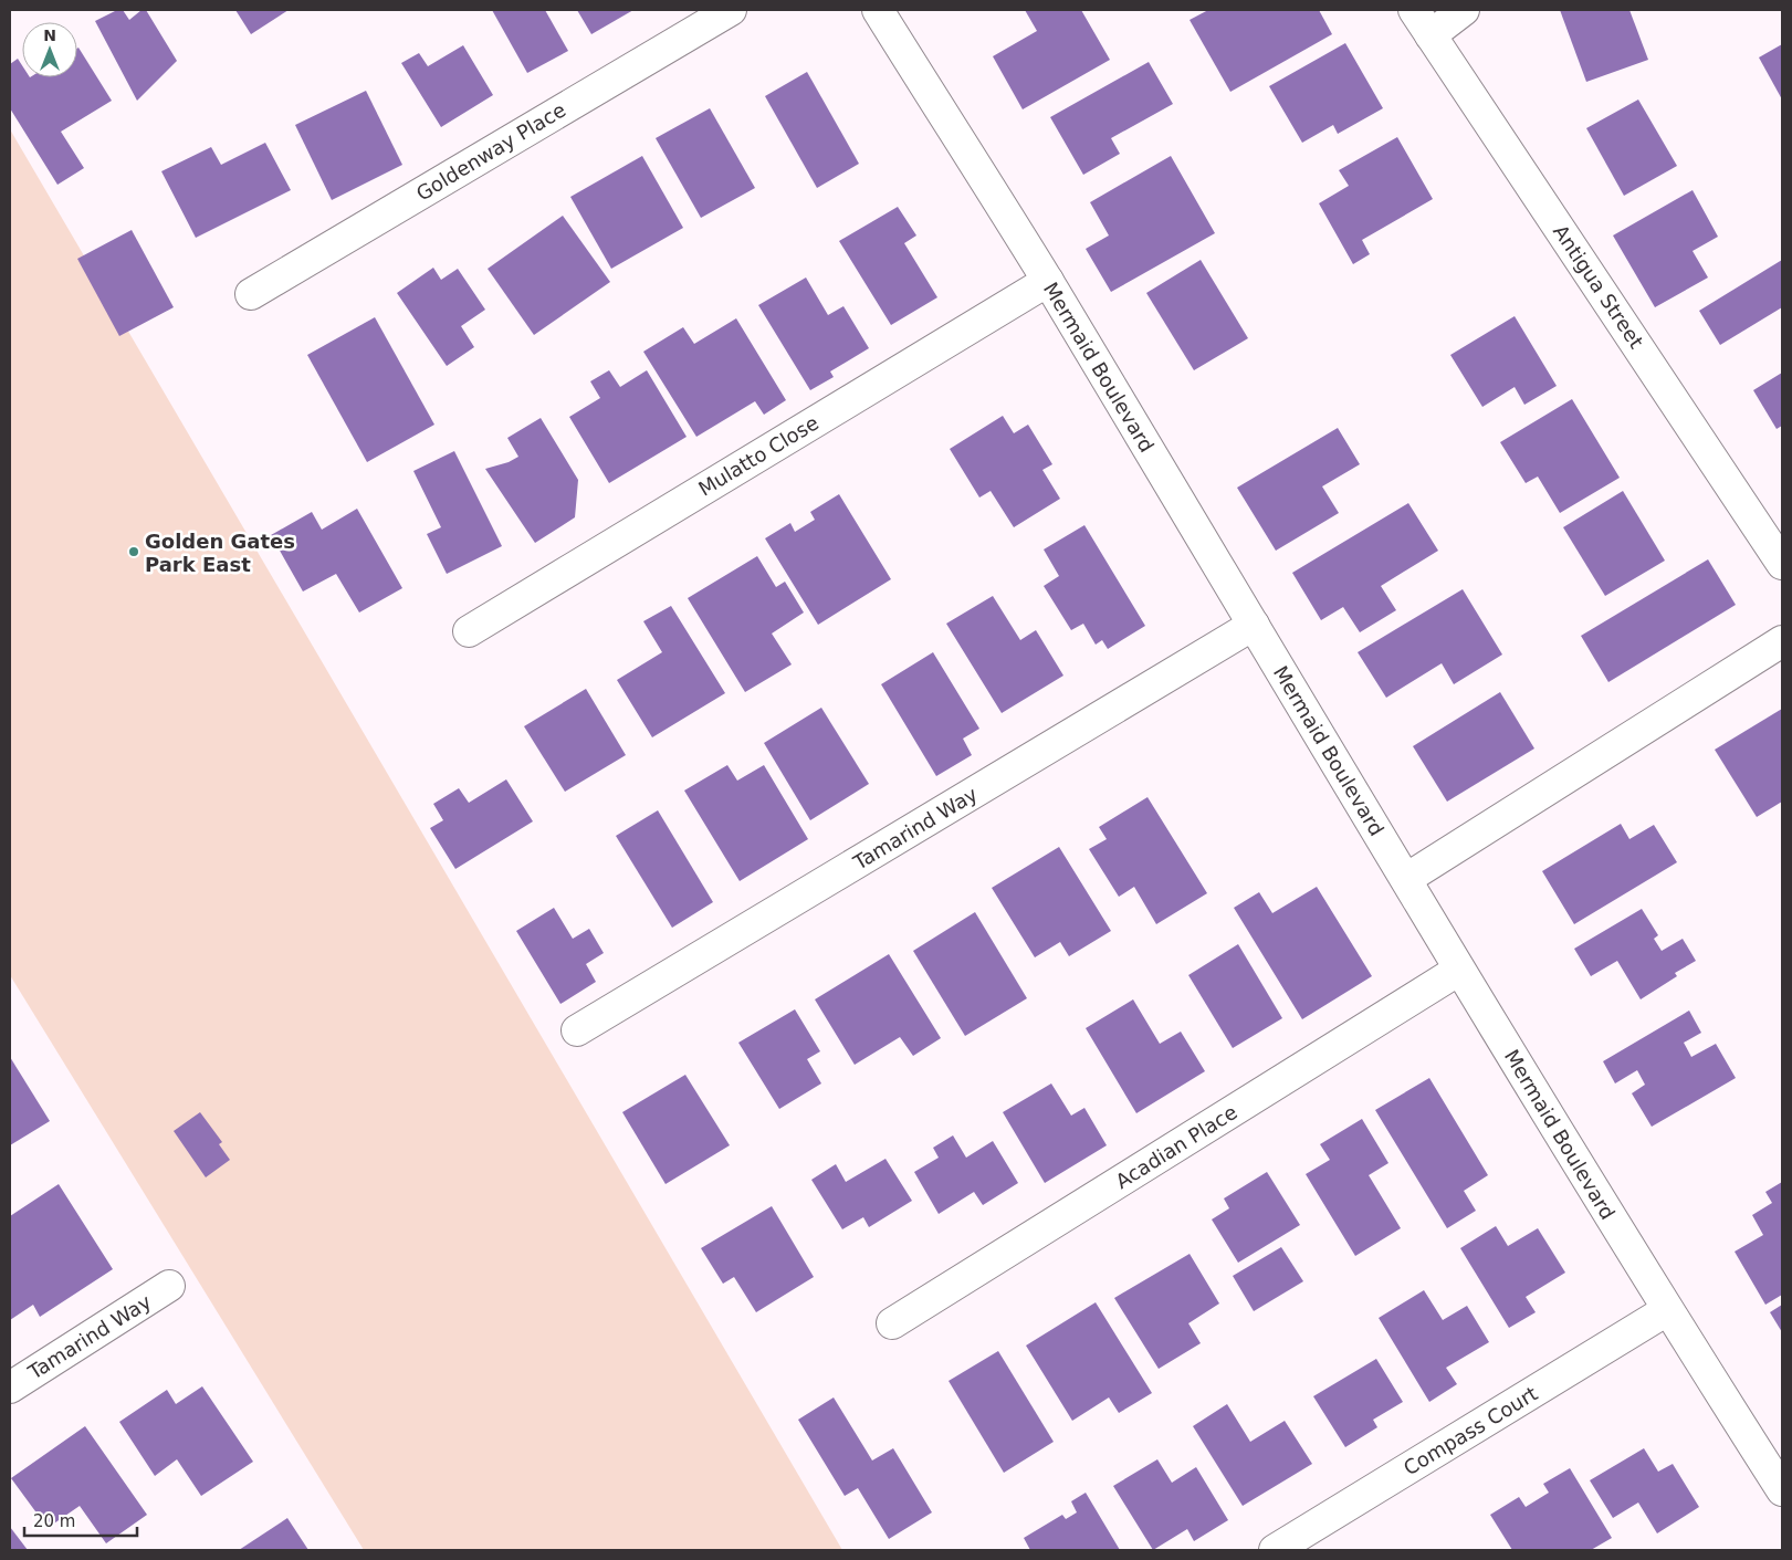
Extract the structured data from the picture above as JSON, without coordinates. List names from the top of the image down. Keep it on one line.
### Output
{"streets":{"street":["Goldenway Place","Antigua Street","Mermaid Boulevard","Mulatto Close","Tamarind Way","Acadian Place","Compass Court"]},"crossings":[["Mermaid Boulevard","Mulatto Close"],["Mermaid Boulevard","Tamarind Way"],["Mermaid Boulevard","Acadian Place"],["Mermaid Boulevard","Compass Court"]],"places":["Golden Gates Park East"],"scale_bar":"20 m","north":"top"}
